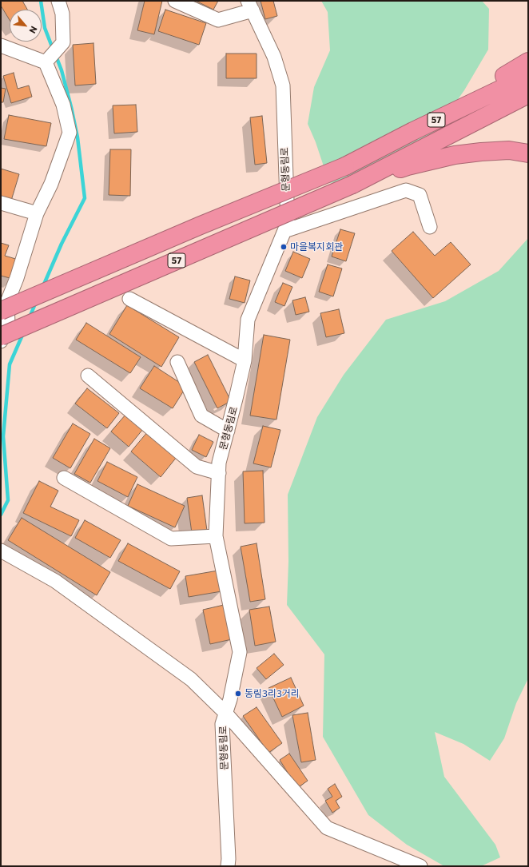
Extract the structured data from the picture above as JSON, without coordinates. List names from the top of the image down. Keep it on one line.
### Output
{"streets":{"highway":["57"],"street":["문형동림로"]},"places":["마을복지회관","동림3리3거리"],"north":"bottom right"}
